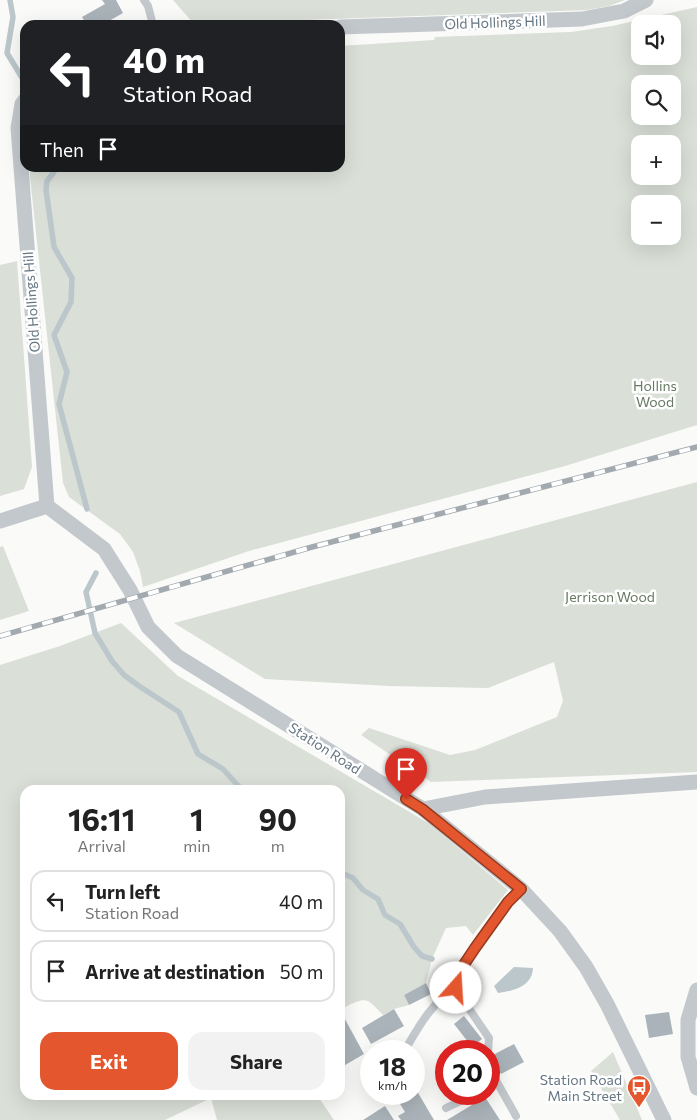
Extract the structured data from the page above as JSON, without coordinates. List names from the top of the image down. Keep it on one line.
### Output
{"streets":{"street":["Old Hollings Hill","Station Road"]},"crossings":[["Old Hollings Hill","Station Road"]],"parks":["Hollins Wood","Jerrison Wood"],"places":{"bus stop":["Station Road Main Street"]},"page":{"map_buttons":["+","−"],"turn":["40 m","Station Road"],"then":"Then","eta":["16:11","Arrival","1","min","90","m"],"list":[{"name":"Turn left","note":"Station Road","value":"40 m"},{"name":"Arrive at destination","value":"50 m"}],"buttons":["Exit","Share"],"speed":"18 km/h","limit":"20"}}
